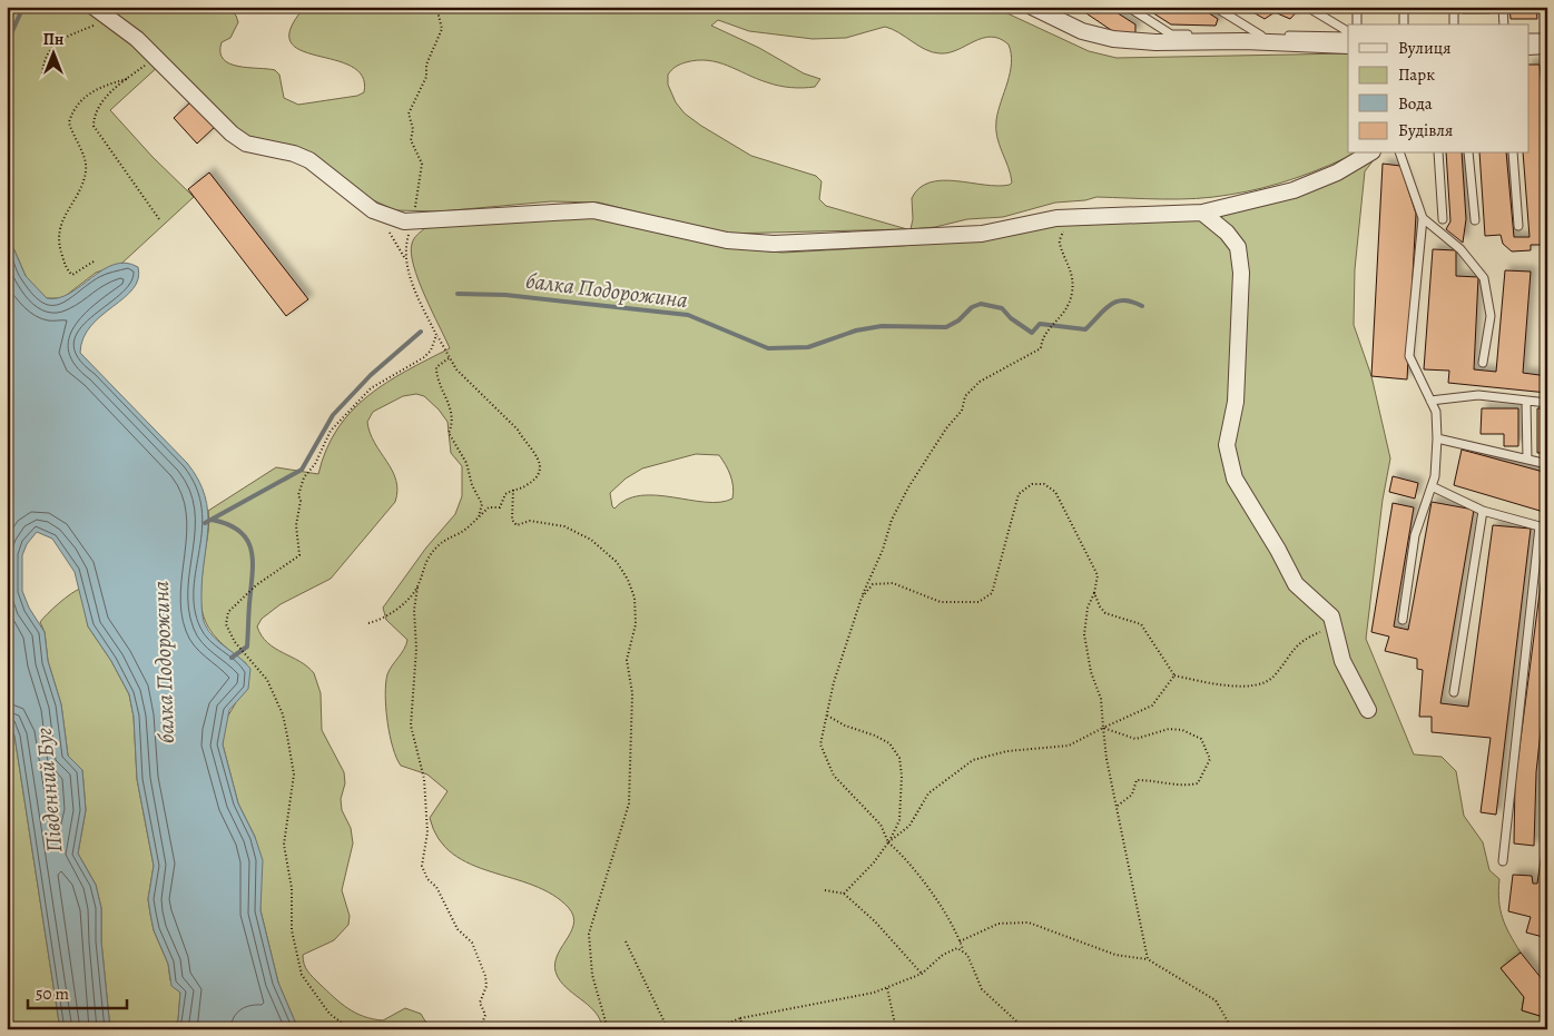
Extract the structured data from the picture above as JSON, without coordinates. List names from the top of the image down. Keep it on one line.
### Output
{"water":["балка Подорожина","Південний Буг"],"legend":["Вулиця","Парк","Вода","Будівля"],"scale_bar":"50 m","north":"top"}
